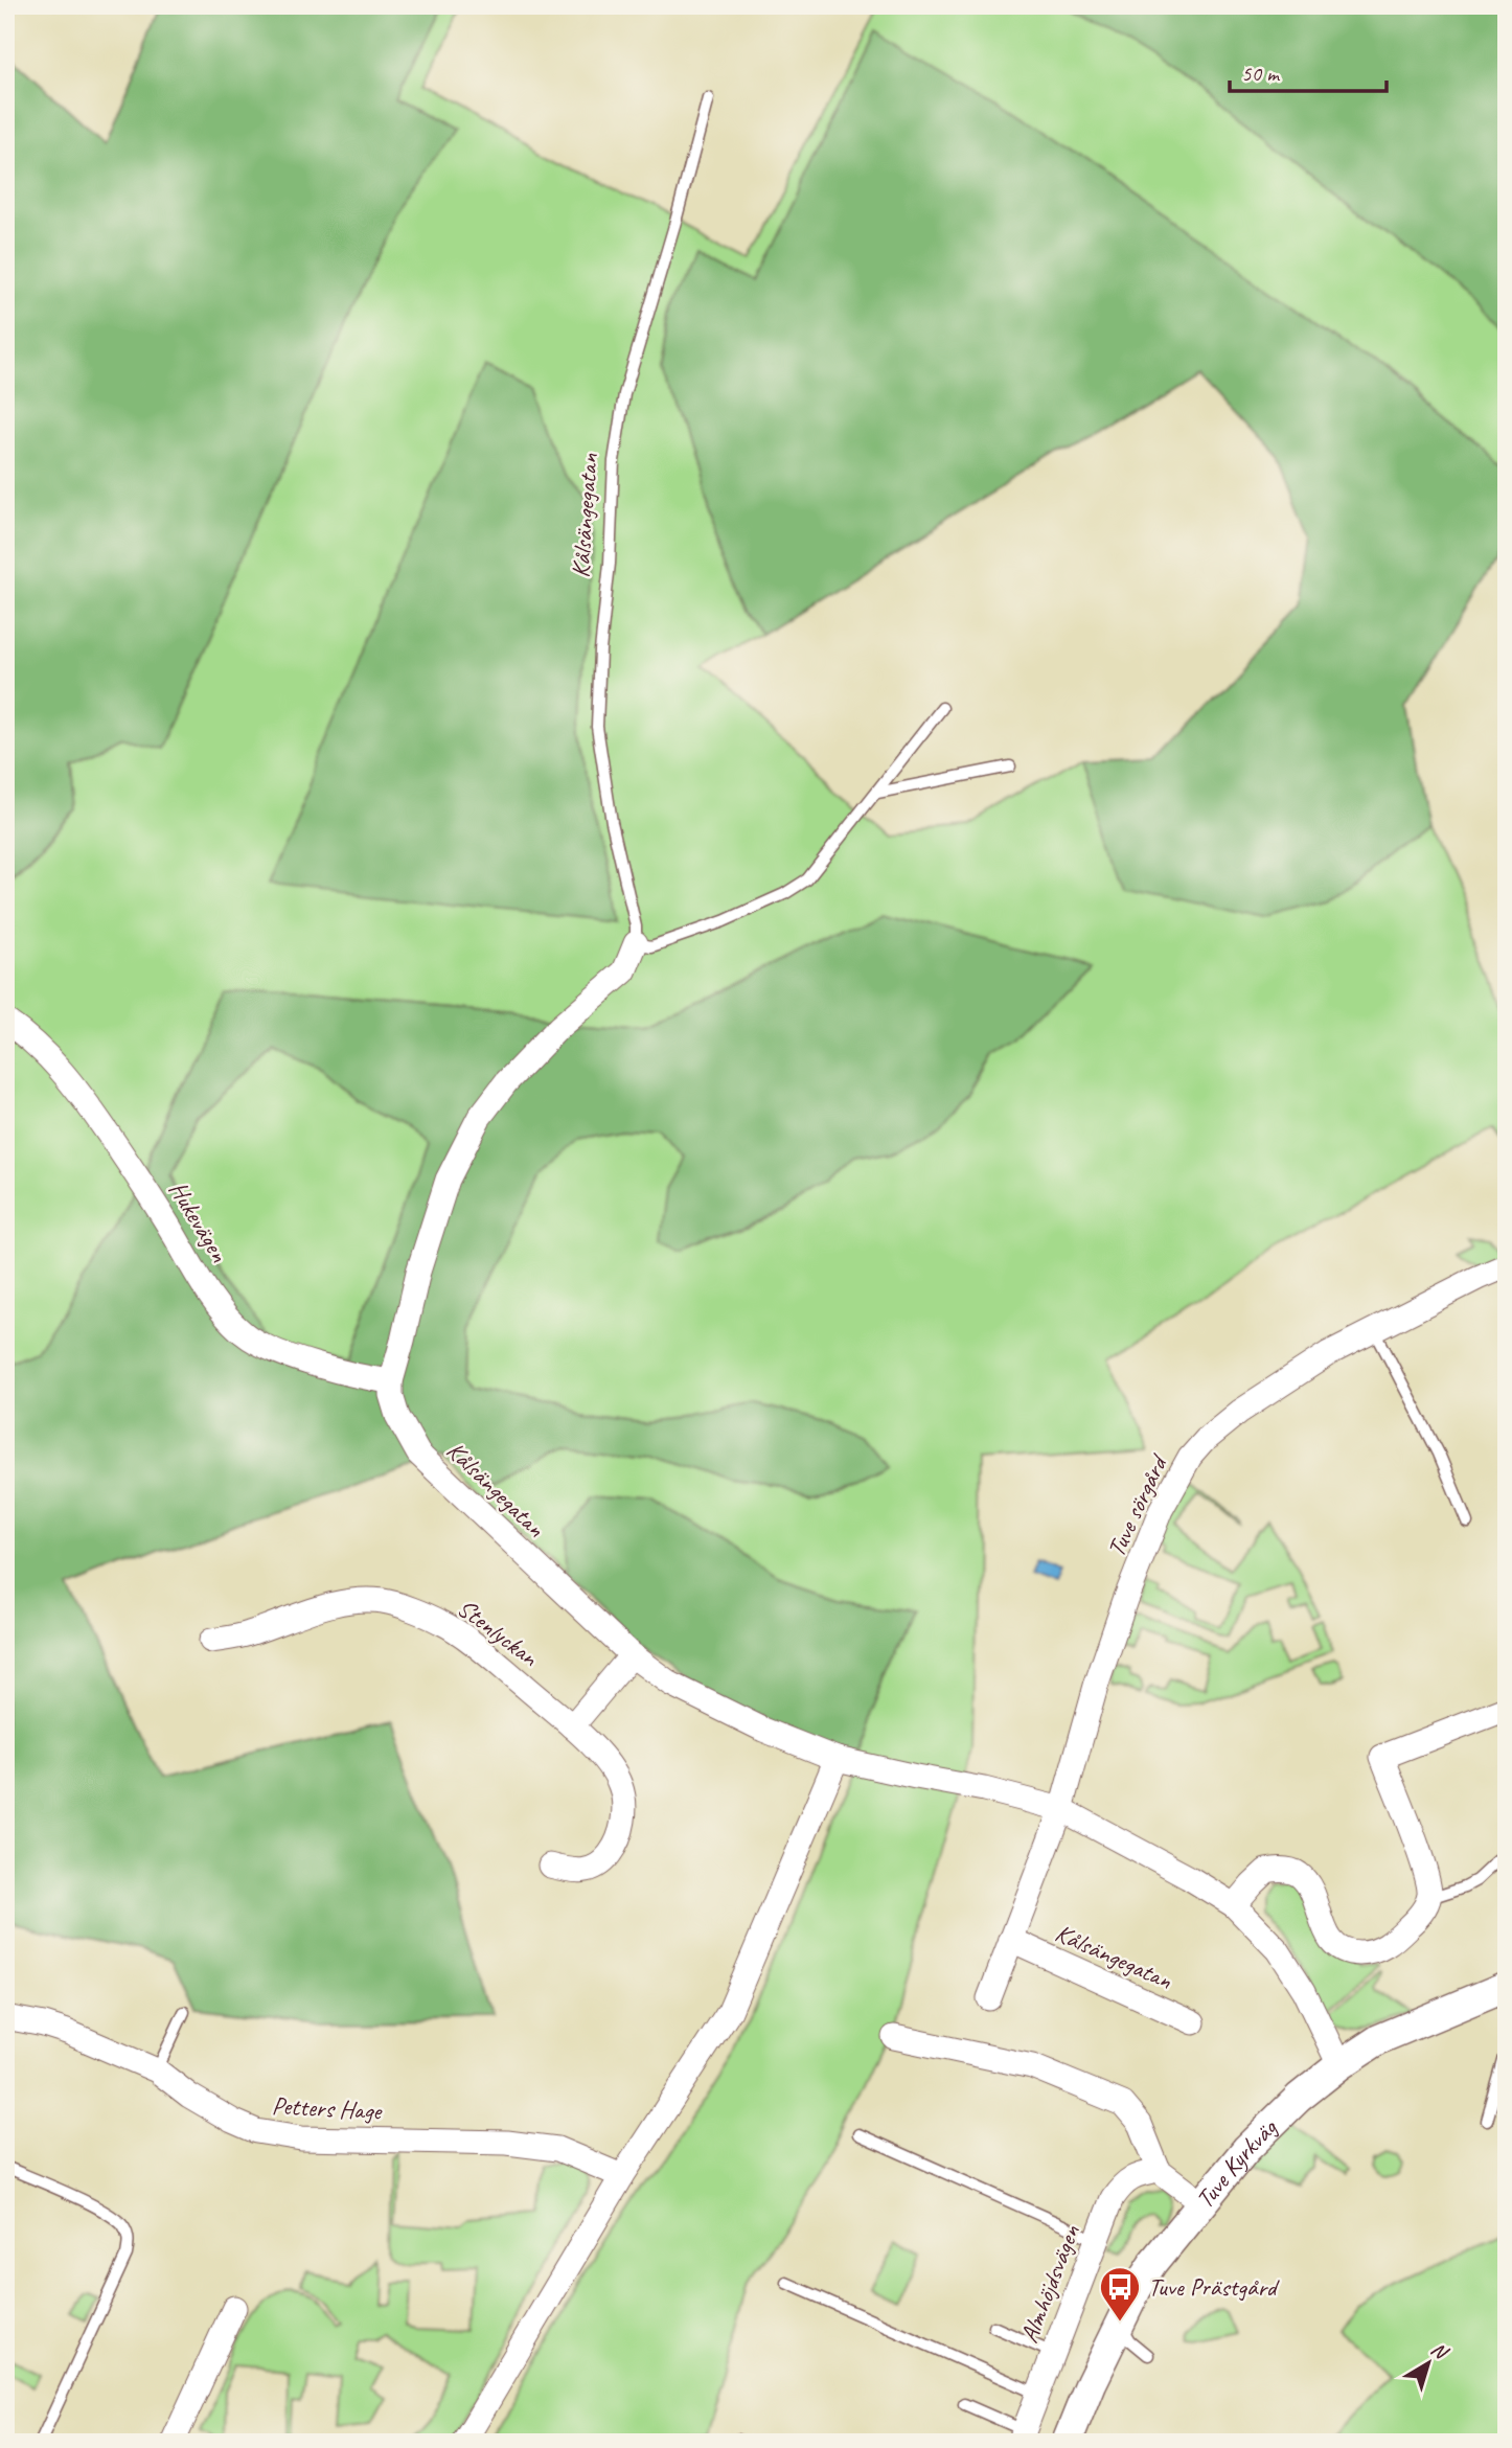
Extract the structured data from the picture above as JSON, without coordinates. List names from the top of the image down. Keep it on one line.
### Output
{"streets":{"street":["Kålsängegatan","Hukevägen","Tuve sörgård","Stenlyckan","Petters Hage","Tuve Kyrkväg","Almhöjdsvägen"]},"crossings":[["Kålsängegatan","Hukevägen"],["Kålsängegatan","Tuve sörgård"],["Kålsängegatan","Tuve Kyrkväg"]],"places":{"bus stop":["Tuve Prästgård"]},"scale_bar":"50 m","north":"top right"}
